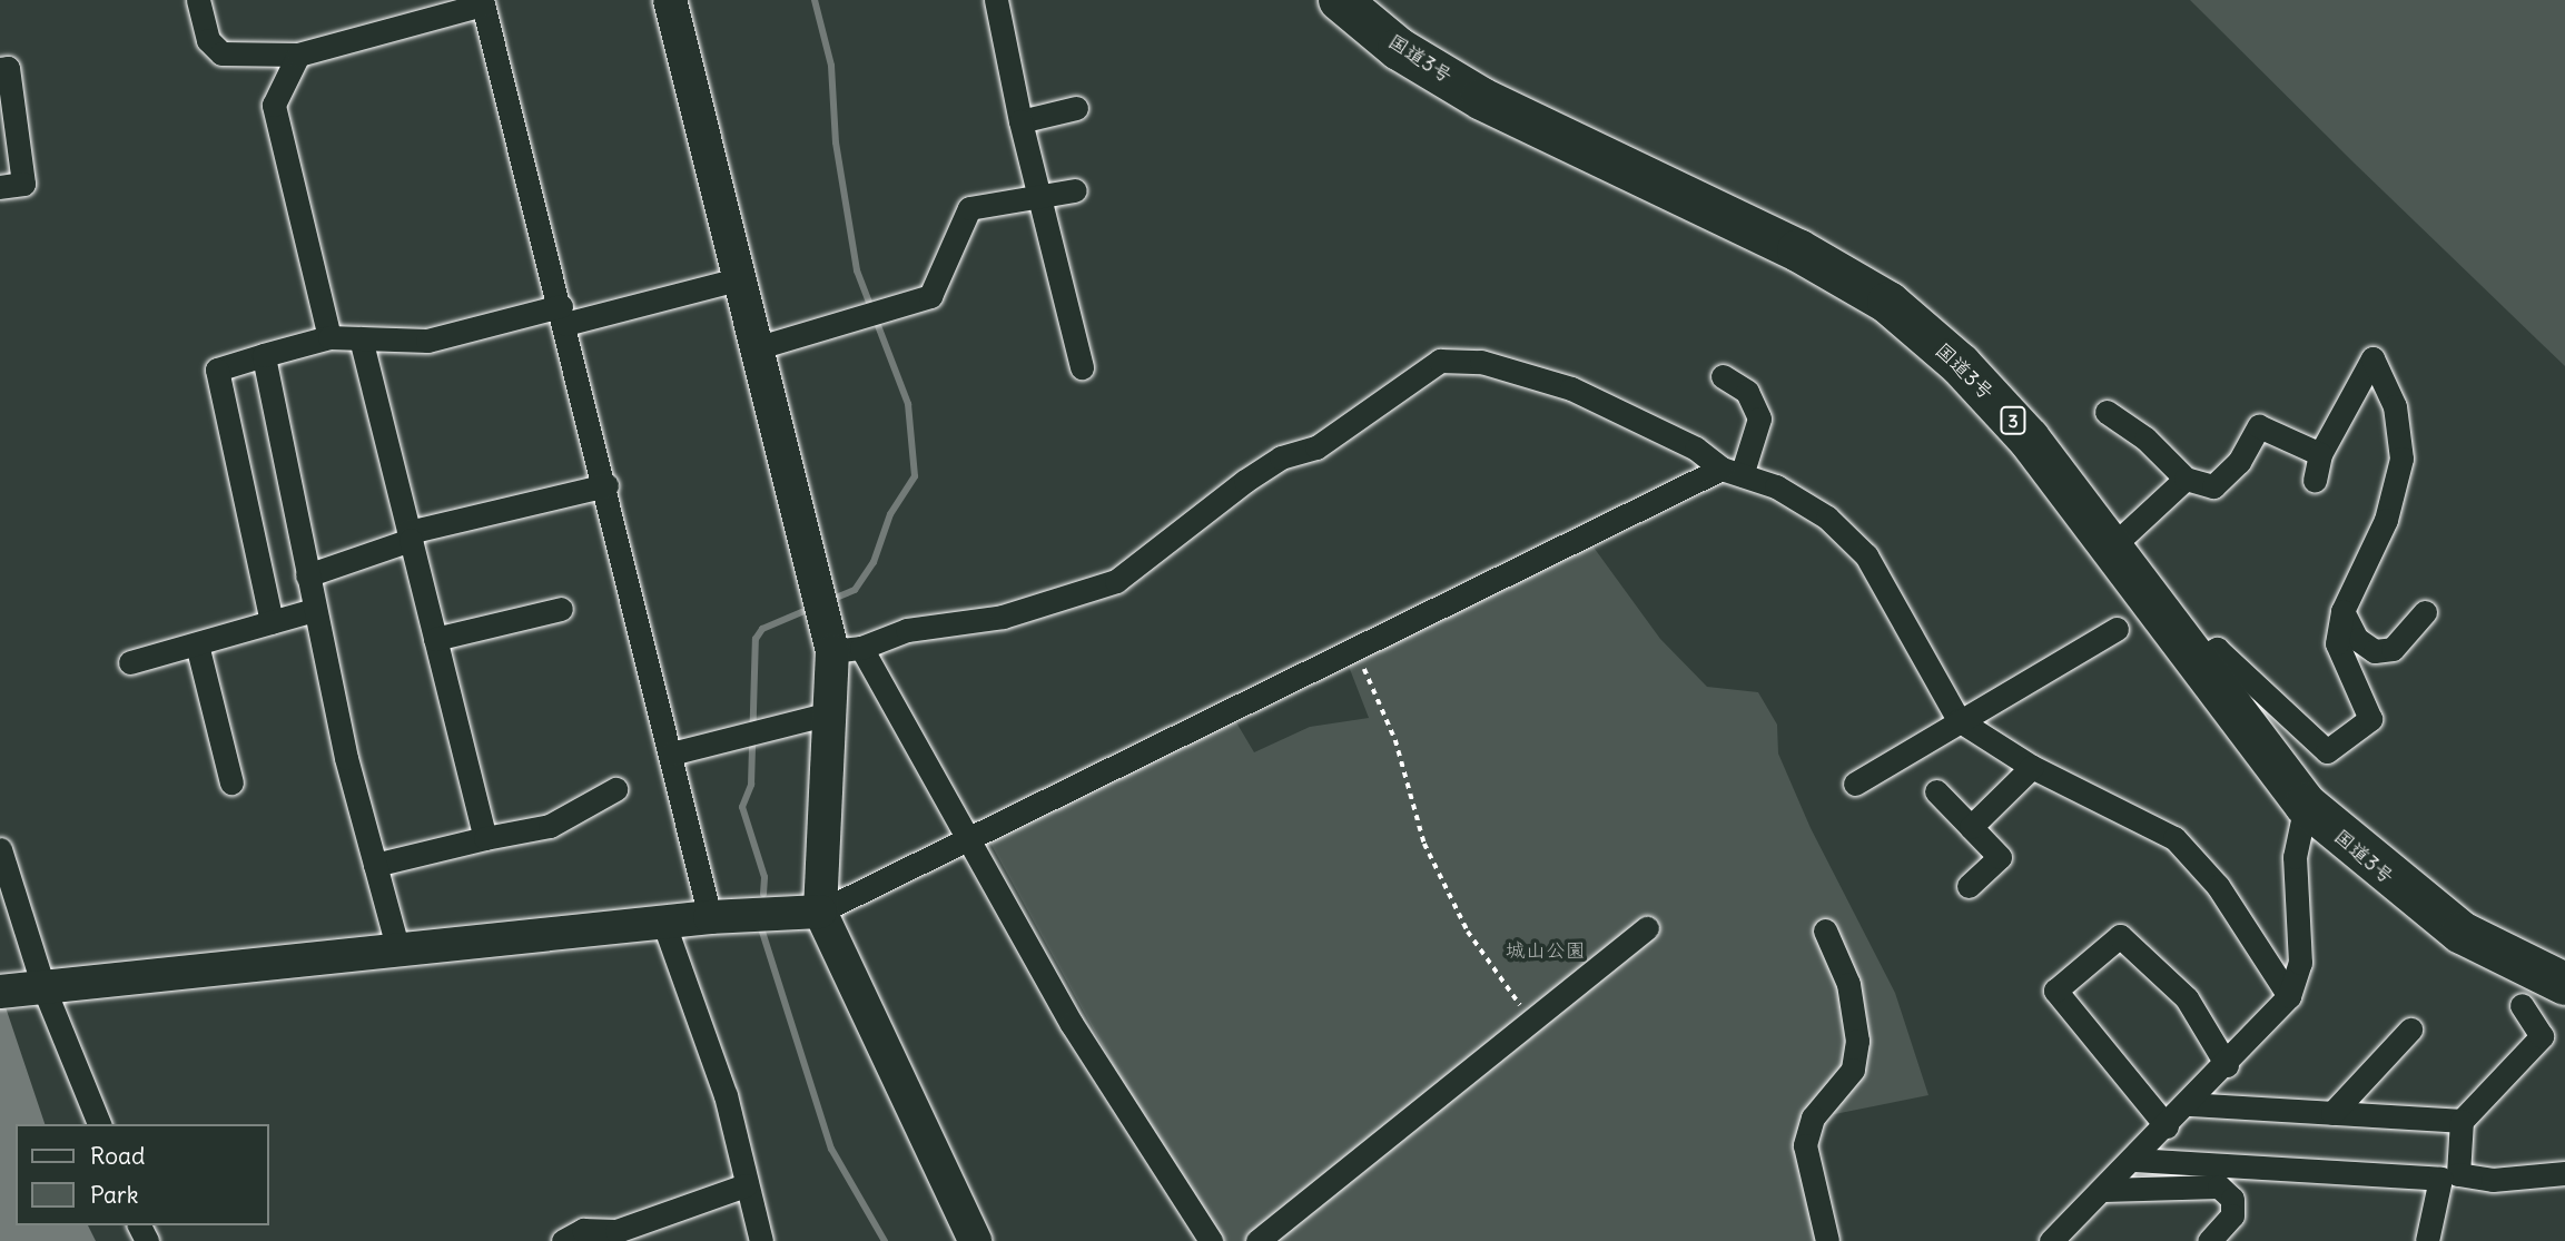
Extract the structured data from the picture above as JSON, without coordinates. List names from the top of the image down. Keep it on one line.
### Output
{"streets":{"highway":["国道3号","3"]},"parks":["城山公園"],"legend":["Road","Park"]}
